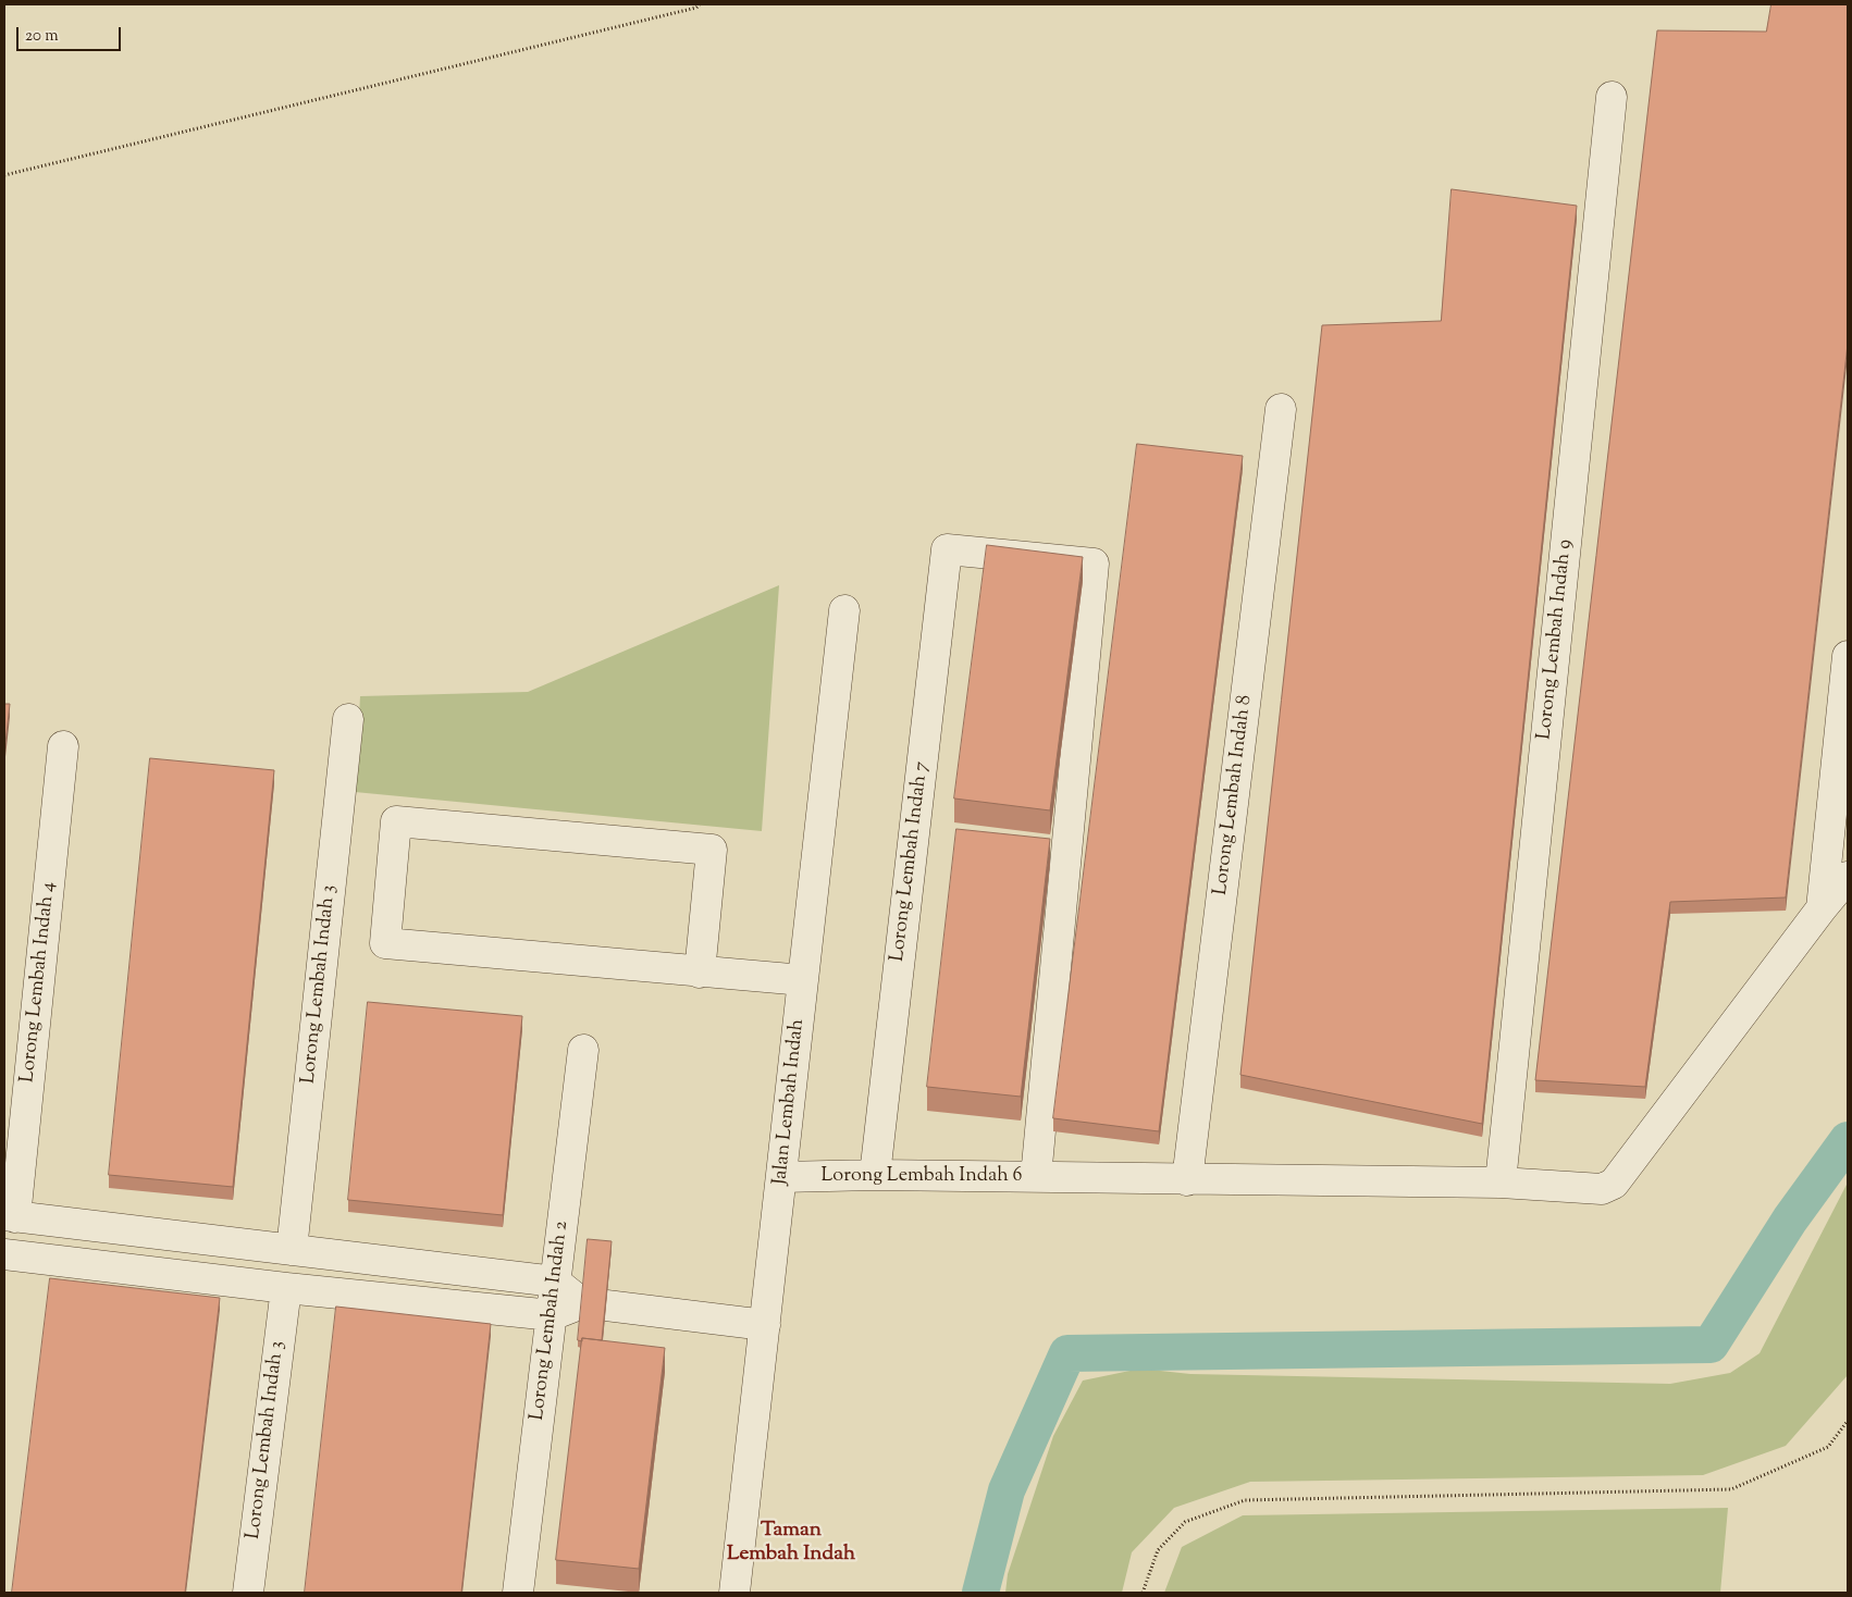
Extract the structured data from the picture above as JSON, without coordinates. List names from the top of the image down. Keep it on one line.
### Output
{"streets":{"street":["Lorong Lembah Indah 9","Lorong Lembah Indah 8","Lorong Lembah Indah 7","Lorong Lembah Indah 4","Lorong Lembah Indah 3","Jalan Lembah Indah","Lorong Lembah Indah 6","Lorong Lembah Indah 2"]},"crossings":[["Lorong Lembah Indah 9","Lorong Lembah Indah 6"],["Lorong Lembah Indah 8","Lorong Lembah Indah 6"],["Lorong Lembah Indah 7","Lorong Lembah Indah 6"],["Jalan Lembah Indah","Lorong Lembah Indah 6"]],"districts":["Taman Lembah Indah"],"scale_bar":"20 m"}
